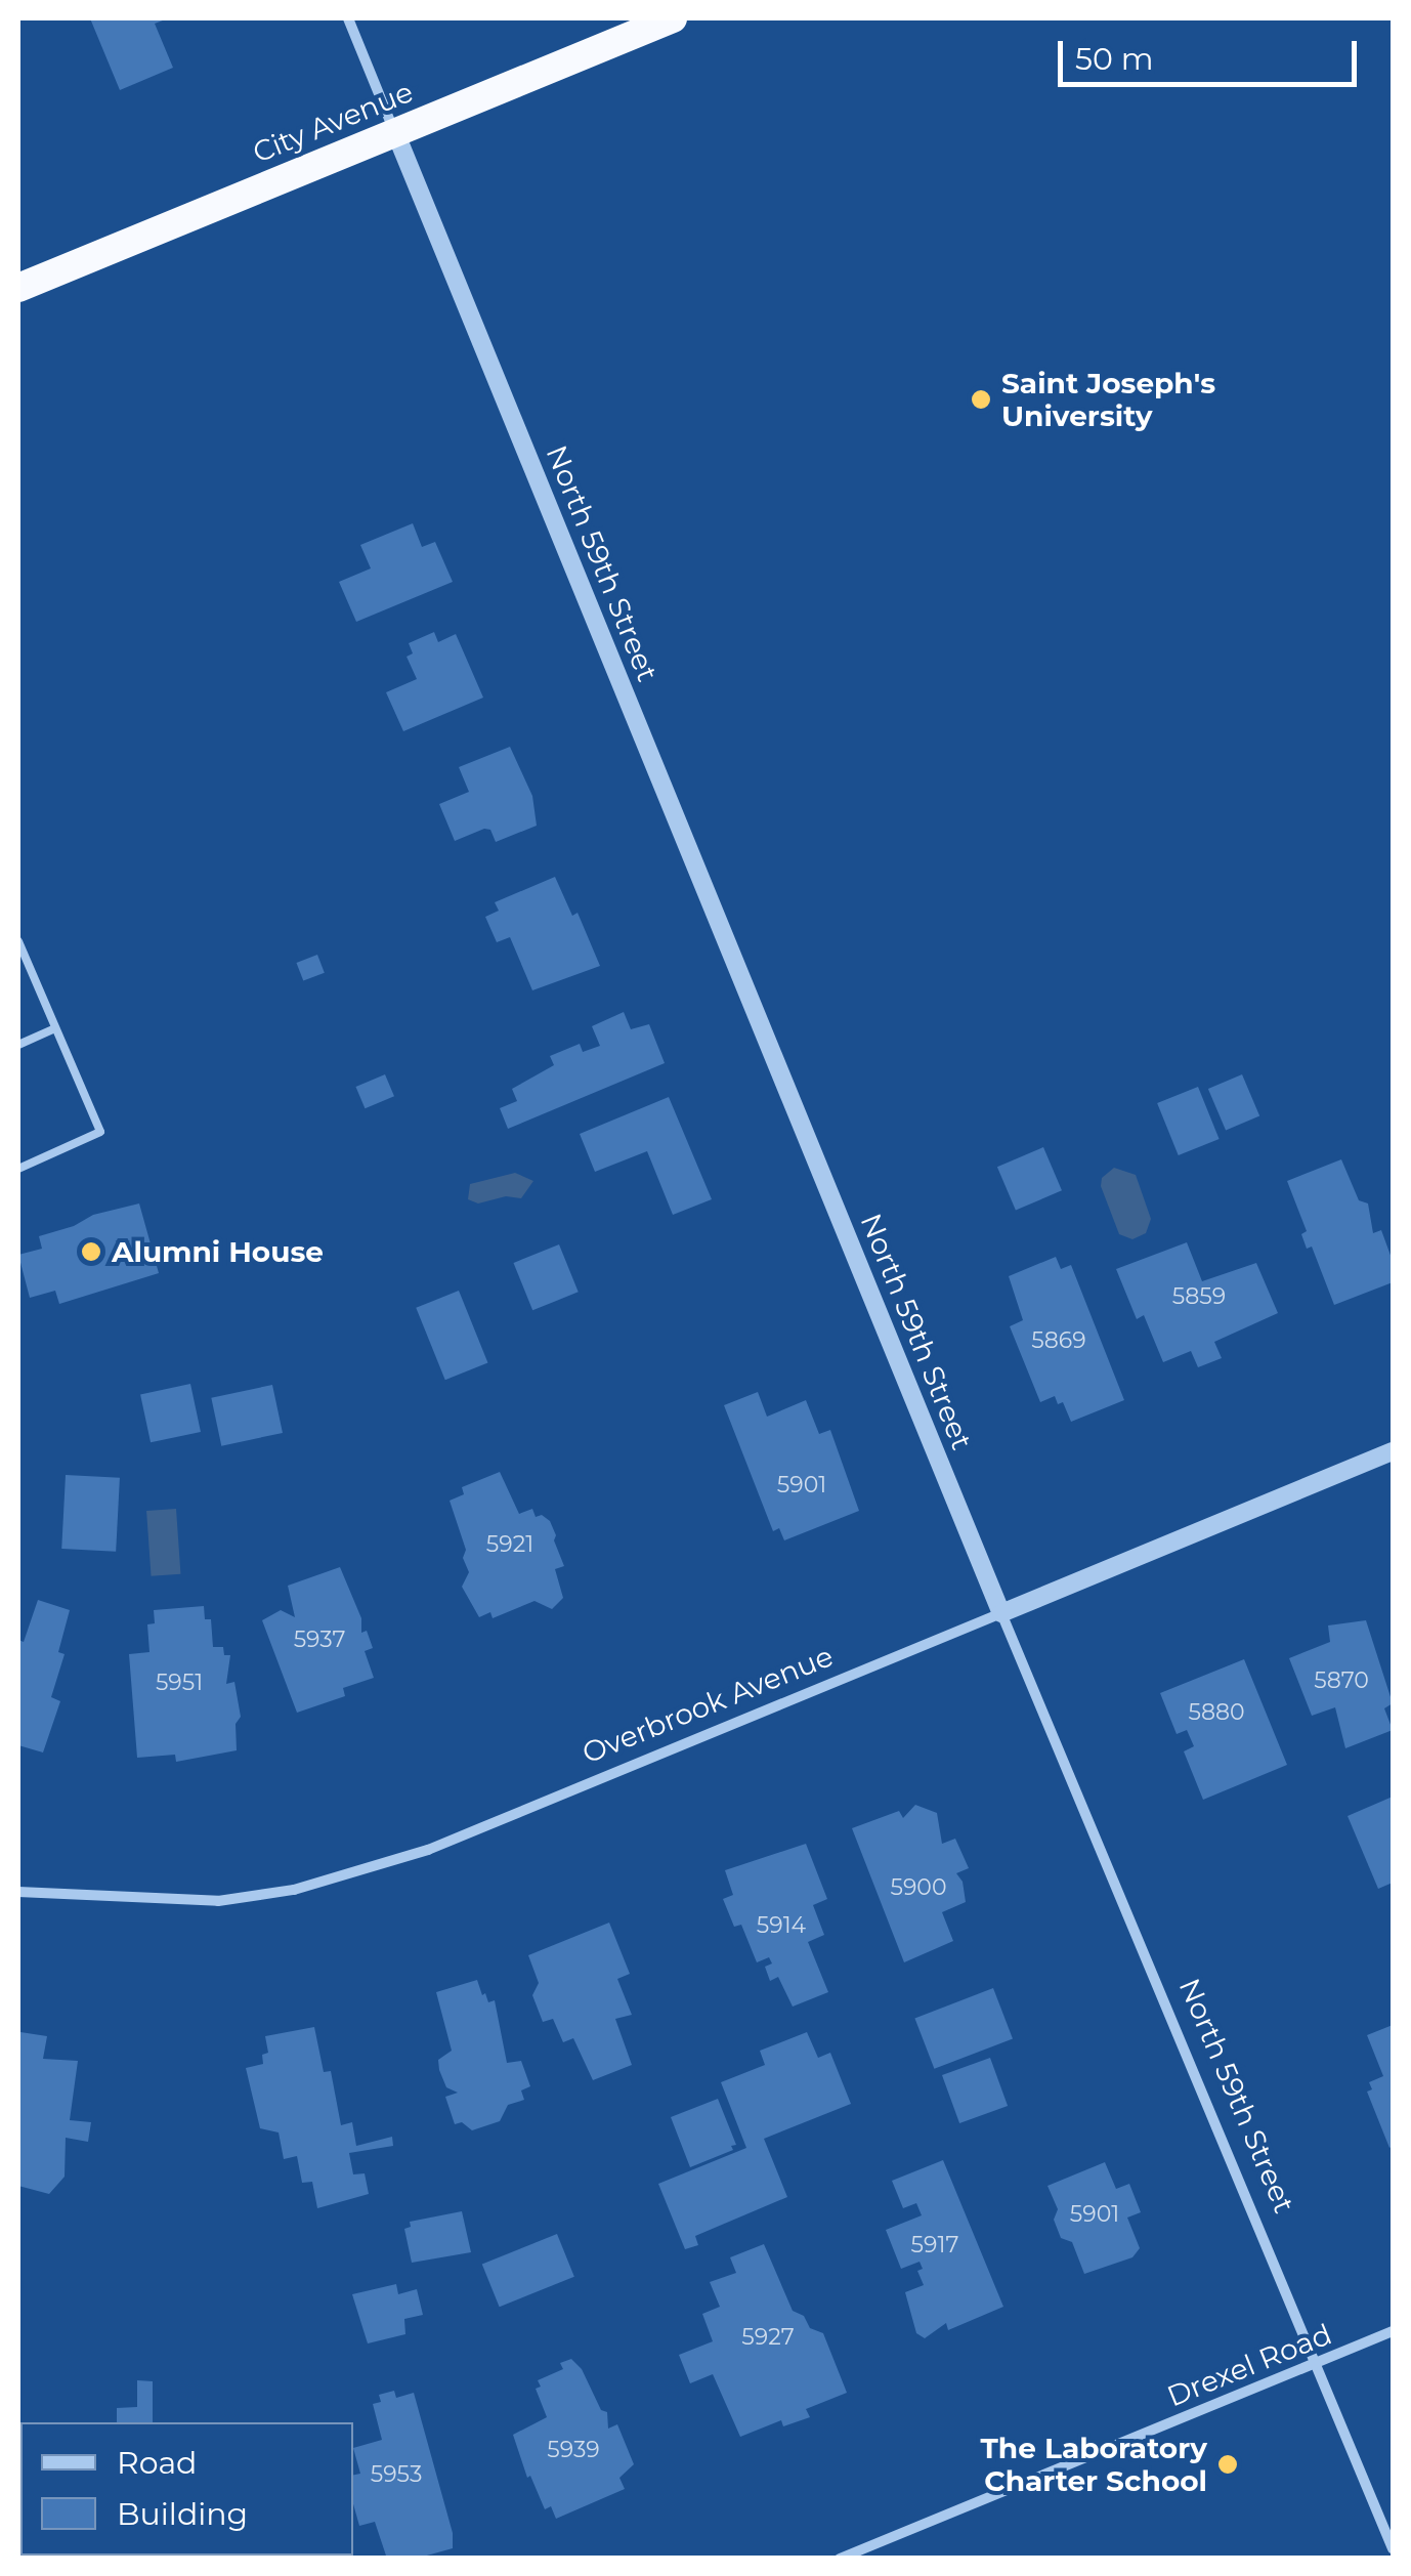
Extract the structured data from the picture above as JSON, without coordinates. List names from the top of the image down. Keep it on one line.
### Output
{"streets":{"highway":["City Avenue"],"street":["North 59th Street","Overbrook Avenue","Drexel Road"]},"crossings":[["City Avenue","North 59th Street"],["North 59th Street","Overbrook Avenue"],["North 59th Street","Drexel Road"]],"places":["Saint Joseph's University","Alumni House","The Laboratory Charter School"],"house_numbers":["5859","5869","5901","5921","5937","5870","5951","5880","5900","5914","5901","5917","5927","5939","5953"],"legend":["Road","Building"],"scale_bar":"50 m"}
